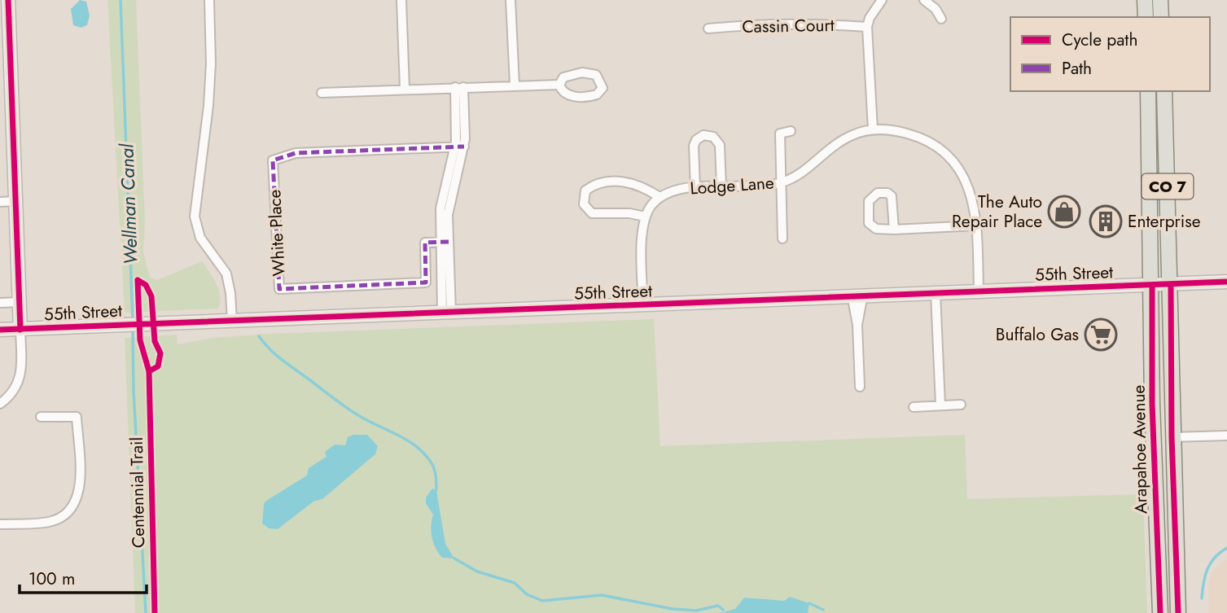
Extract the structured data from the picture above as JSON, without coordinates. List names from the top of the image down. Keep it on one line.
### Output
{"streets":{"main road":["CO 7","55th Street","Arapahoe Avenue"],"street":["Cassin Court","Lodge Lane","White Place"],"cycle path":["Centennial Trail"]},"crossings":[["Lodge Lane","55th Street"],["55th Street","Arapahoe Avenue"]],"water":["Wellman Canal"],"places":{"shop":["The Auto Repair Place"],"building":["Enterprise"],"supermarket":["Buffalo Gas"]},"legend":["Cycle path","Path"],"scale_bar":"100 m"}
